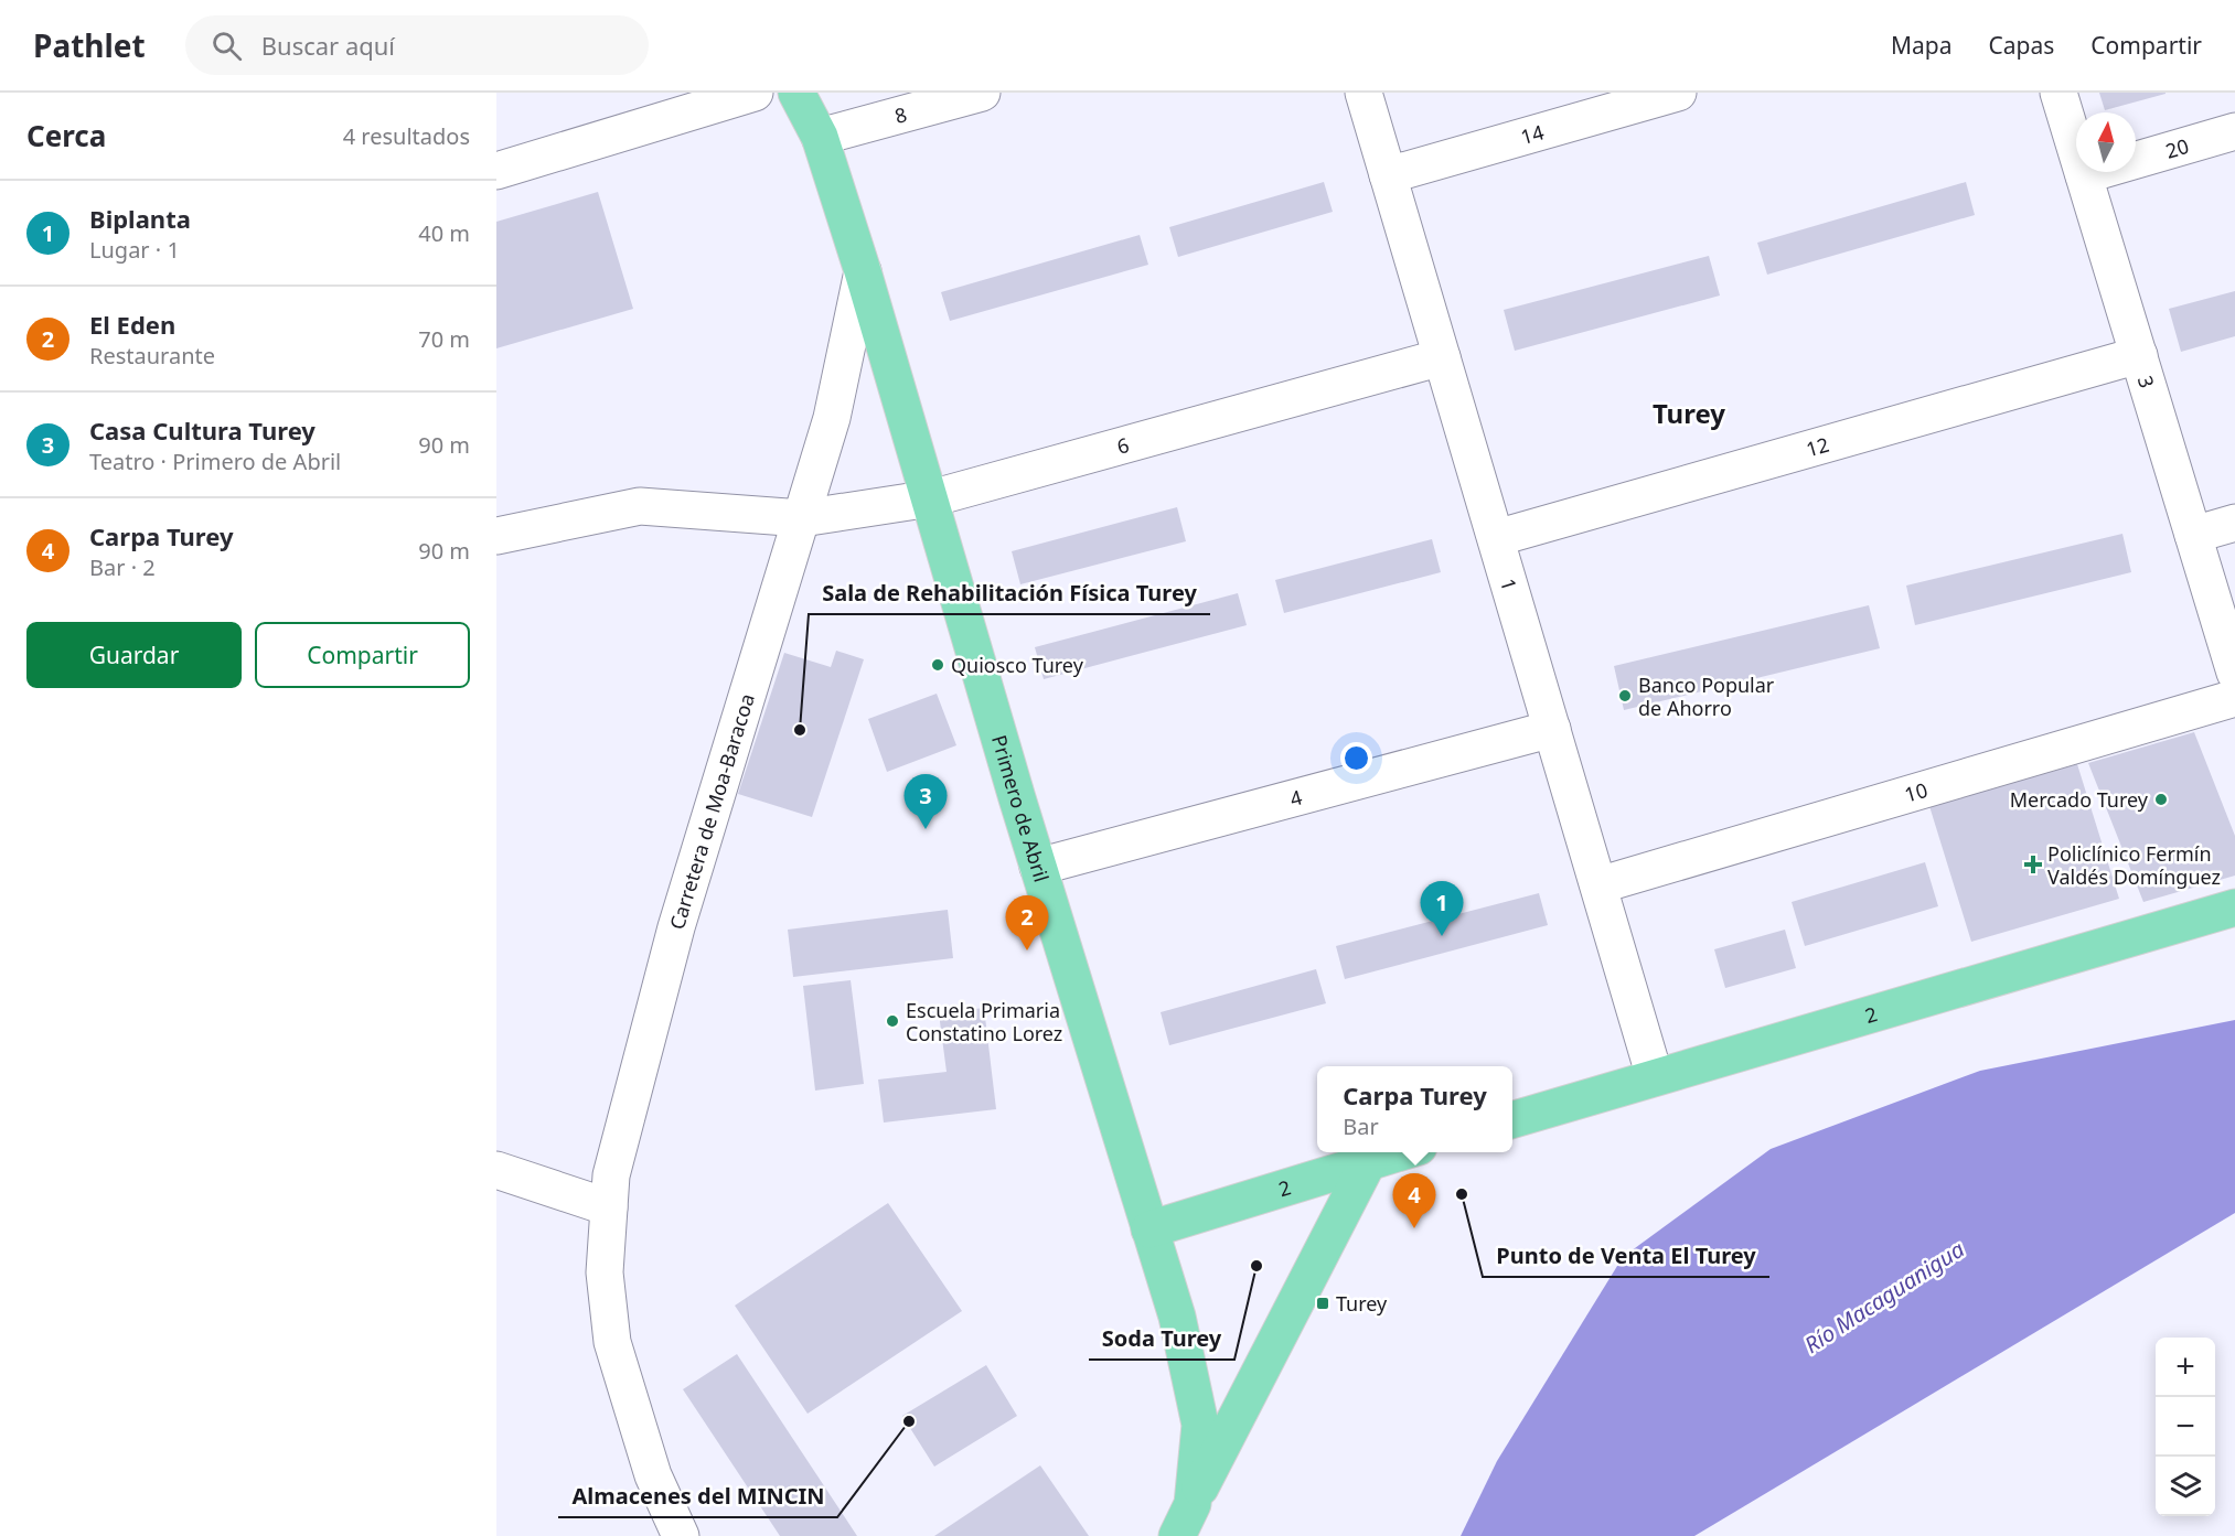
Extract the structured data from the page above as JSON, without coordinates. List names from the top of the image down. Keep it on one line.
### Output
{"streets":{"main road":["Primero de Abril","Carretera de Moa-Baracoa","2"],"street":["8","14","20","3","6","12","1","10","4"]},"crossings":[["8","Carretera de Moa-Baracoa"],["14","1"],["20","3"],["3","12"],["6","1"],["6","Primero de Abril"],["6","Carretera de Moa-Baracoa"],["12","1"],["1","10"],["1","4"],["1","2"],["4","Primero de Abril"],["Primero de Abril","Carretera de Moa-Baracoa"],["Primero de Abril","2"]],"districts":["Turey"],"water":["Río Macaguanigua"],"places":{"other":["Quiosco Turey","Banco Popular de Ahorro","Sala de Rehabilitación Física Turey","Mercado Turey","Escuela Primaria Constatino Lorez","Punto de Venta El Turey","Soda Turey","Almacenes del MINCIN"],"health":["Policlínico Fermín Valdés Domínguez"],"transit":["Turey"]},"north":"top","page":{"header":"Pathlet","search":"Buscar aquí","nav":["Mapa","Capas","Compartir"],"heading":["Cerca","4 resultados"],"list":[{"mark":"1","name":"Biplanta","note":"Lugar · 1","value":"40 m"},{"mark":"2","name":"El Eden","note":"Restaurante","value":"70 m"},{"mark":"3","name":"Casa Cultura Turey","note":"Teatro · Primero de Abril","value":"90 m"},{"mark":"4","name":"Carpa Turey","note":"Bar · 2","value":"90 m"}],"buttons":["Guardar","Compartir"],"pins":["3","1","2","4"],"popup":["Carpa Turey","Bar"],"map_buttons":["+","−"]}}
